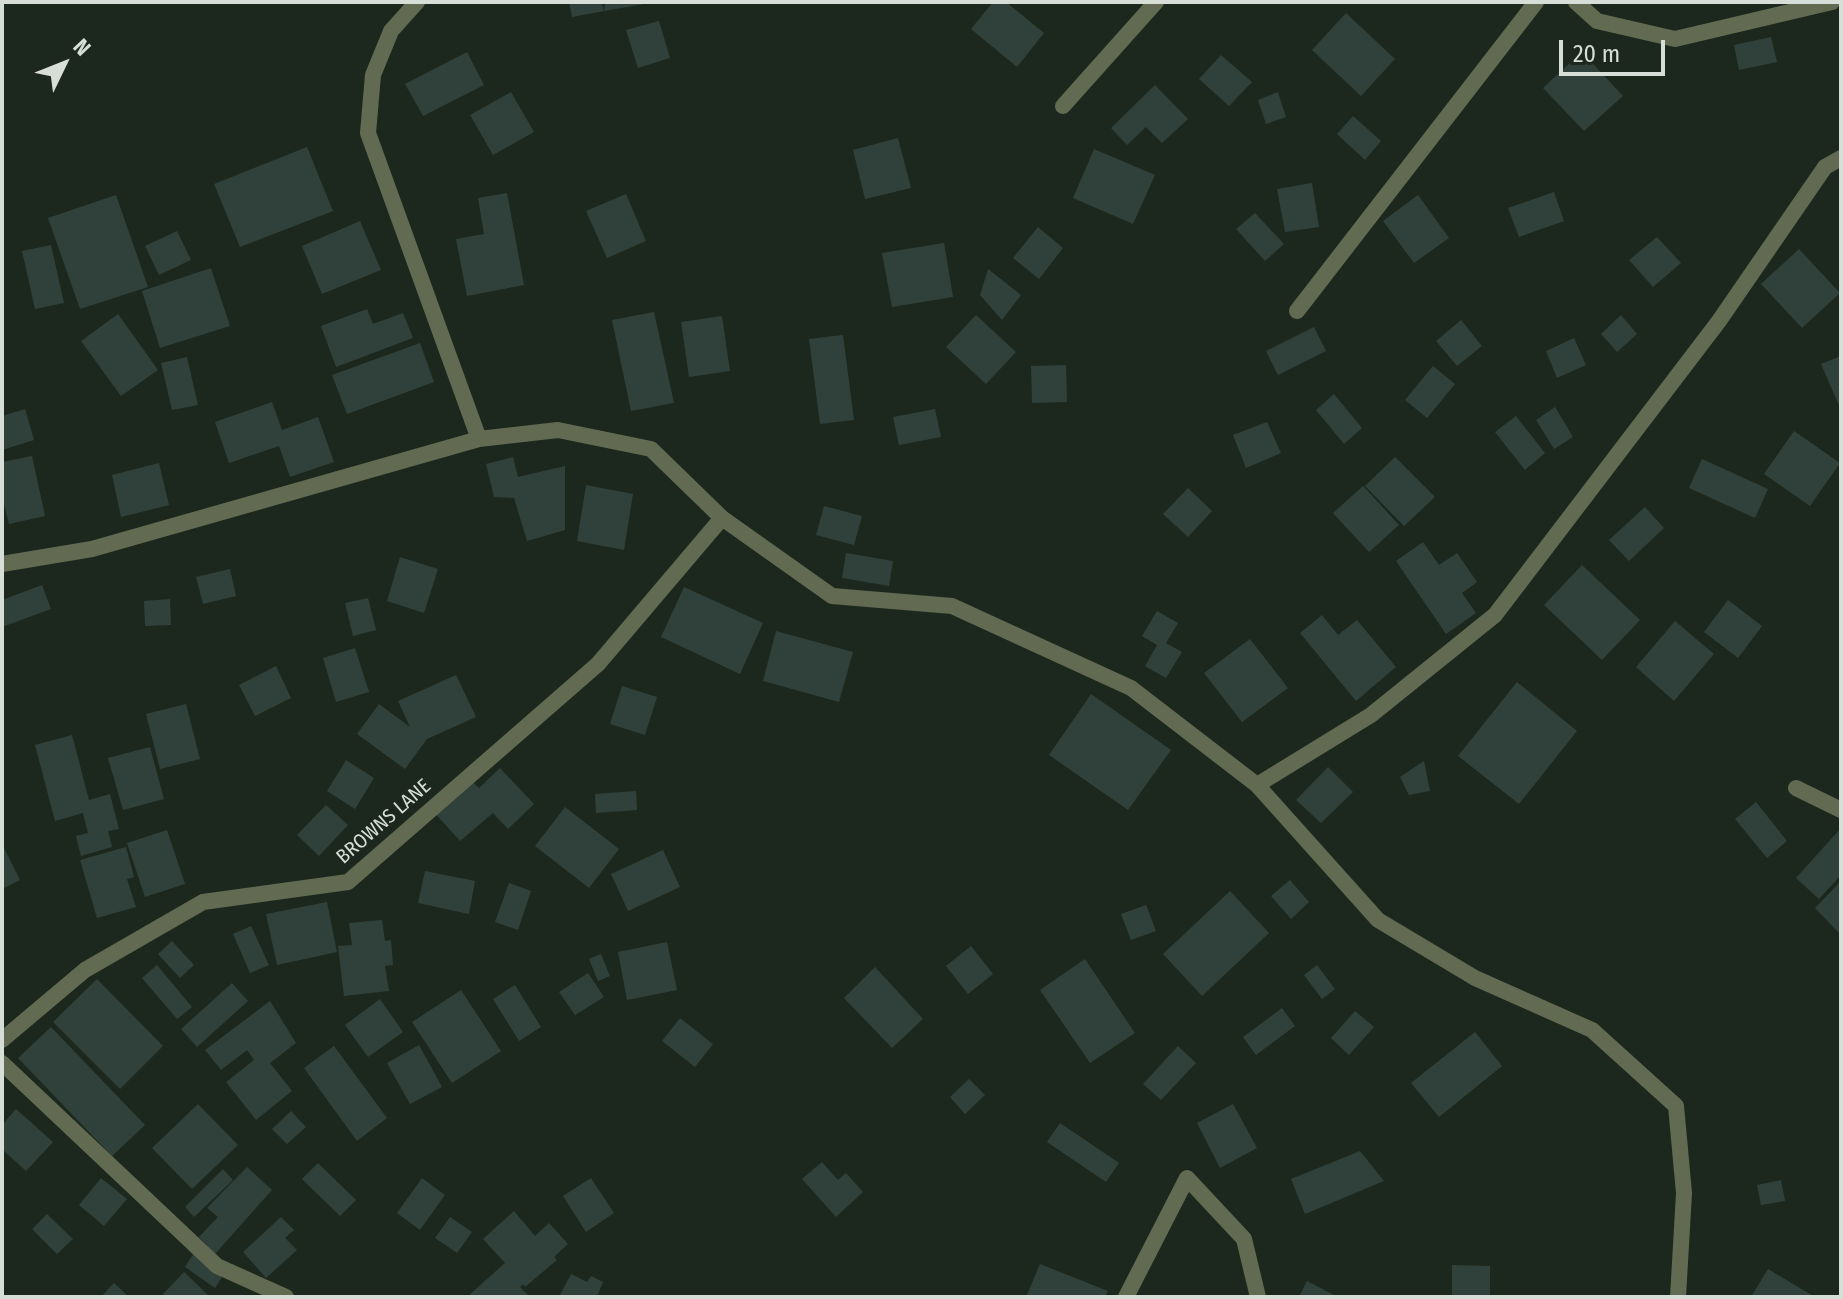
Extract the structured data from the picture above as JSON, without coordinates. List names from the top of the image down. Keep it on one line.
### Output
{"streets":{"street":["BROWNS LANE"]},"scale_bar":"20 m","north":"top right"}
